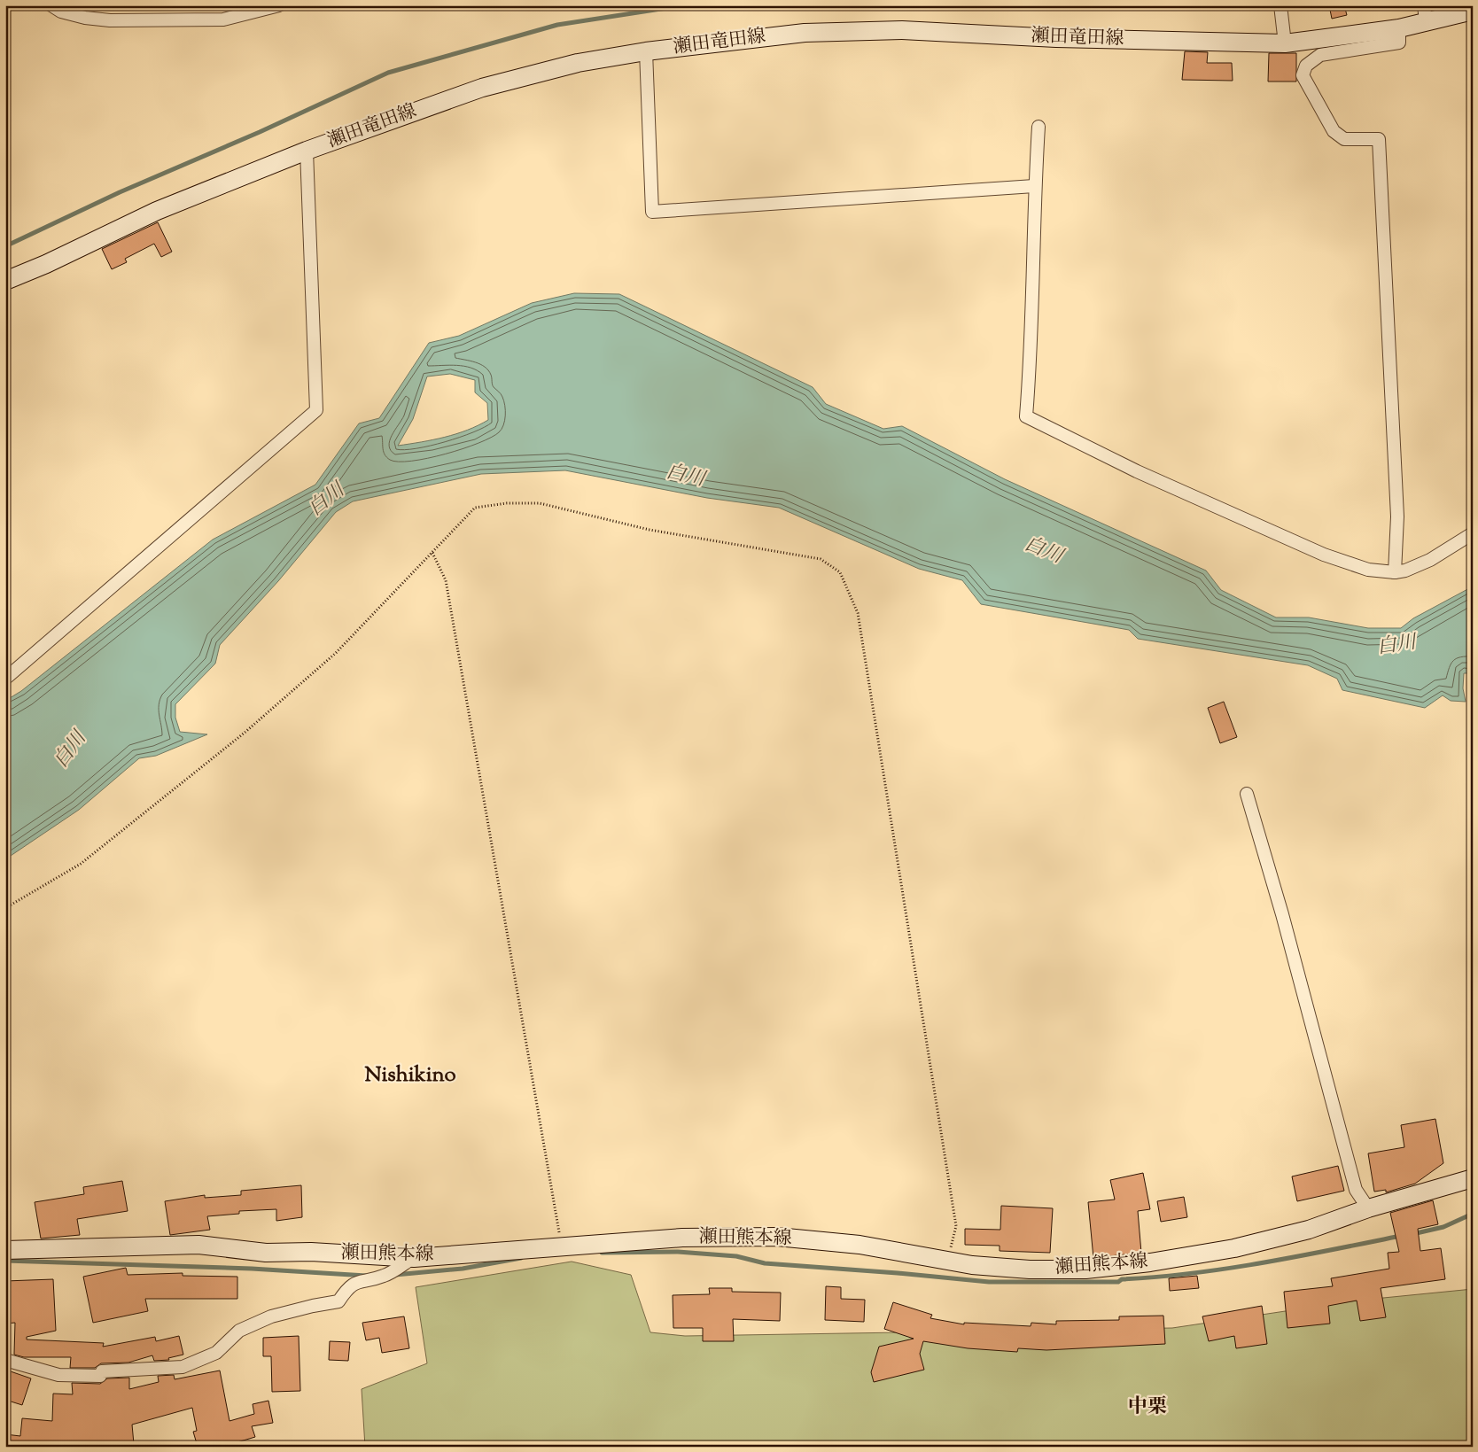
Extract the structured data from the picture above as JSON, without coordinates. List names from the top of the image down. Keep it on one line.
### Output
{"streets":{"main road":["瀬田竜田線","瀬田熊本線"]},"districts":["Nishikino","中栗"],"water":["白川"]}
